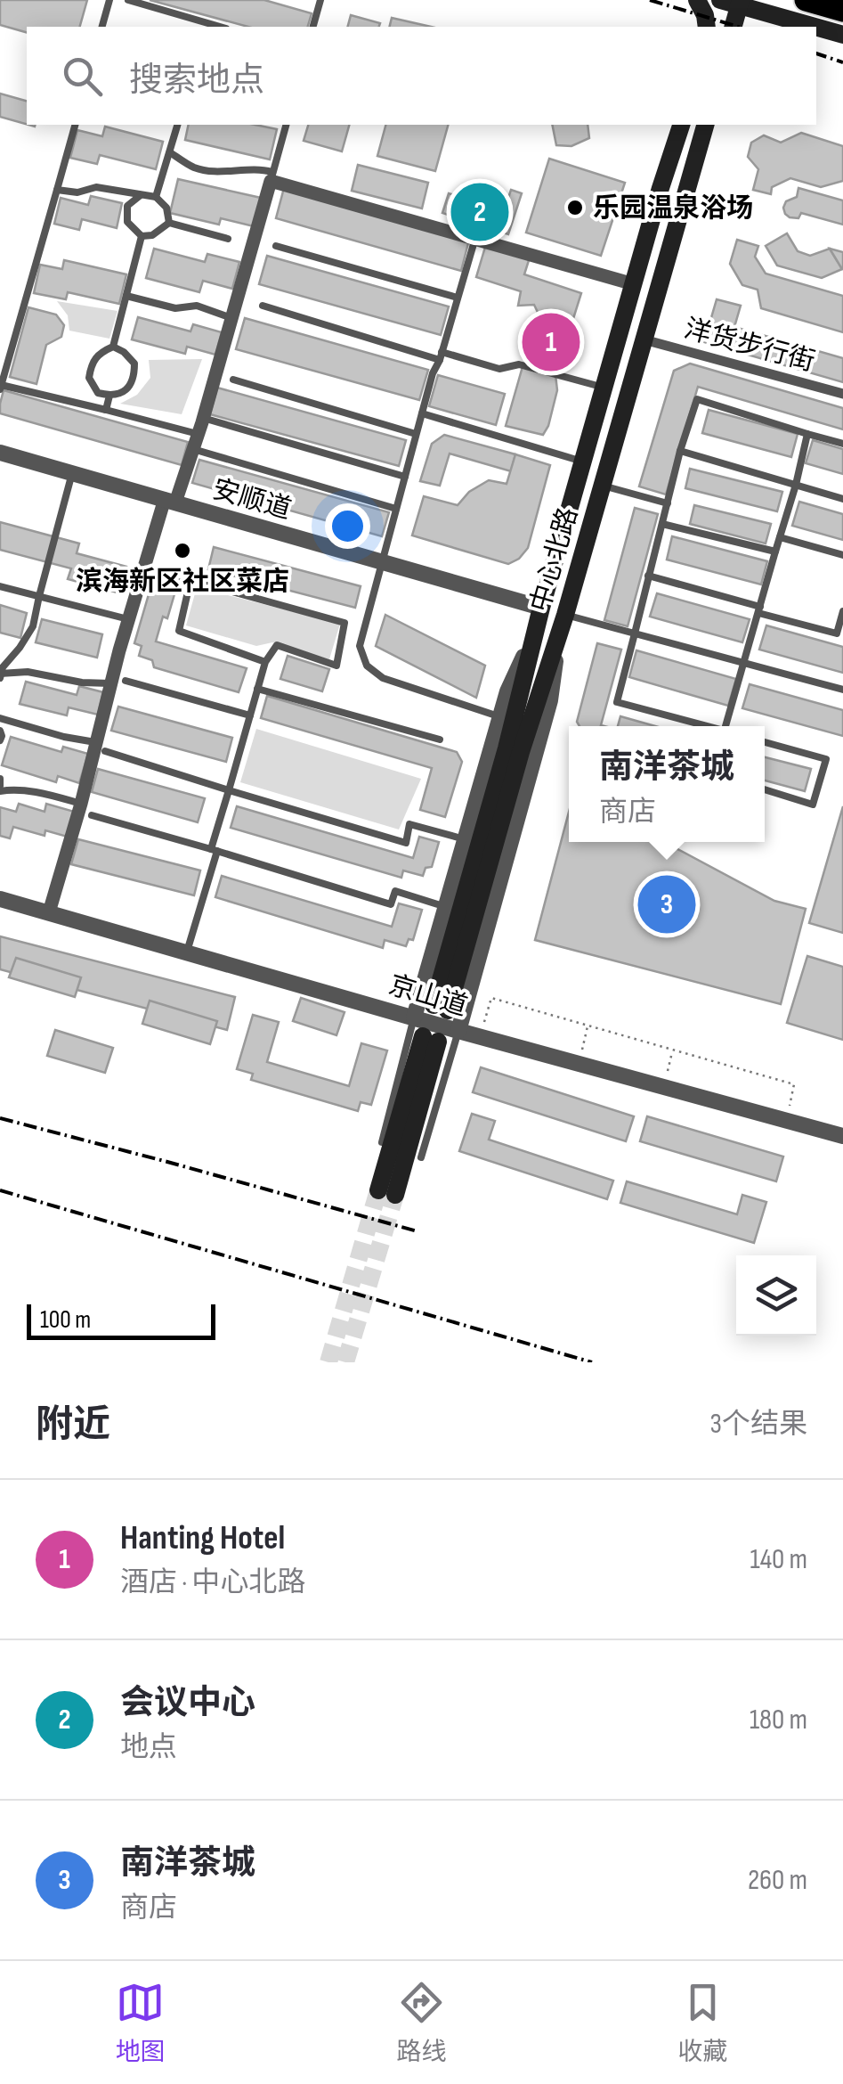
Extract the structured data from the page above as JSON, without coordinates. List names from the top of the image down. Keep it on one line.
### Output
{"streets":{"main road":["中心北路"],"street":["洋货步行街","安顺道","京山道"]},"crossings":[["洋货步行街","中心北路"],["安顺道","中心北路"]],"places":["乐园温泉浴场","滨海新区社区菜店"],"scale_bar":"100 m","page":{"search":"搜索地点","pins":["2","1","3"],"popup":["南洋茶城","商店"],"scale":"100 m","heading":["附近","3个结果"],"list":[{"mark":"1","name":"Hanting Hotel","note":"酒店 · 中心北路","value":"140 m"},{"mark":"2","name":"会议中心","note":"地点","value":"180 m"},{"mark":"3","name":"南洋茶城","note":"商店","value":"260 m"}],"nav":["地图","路线","收藏"]}}
